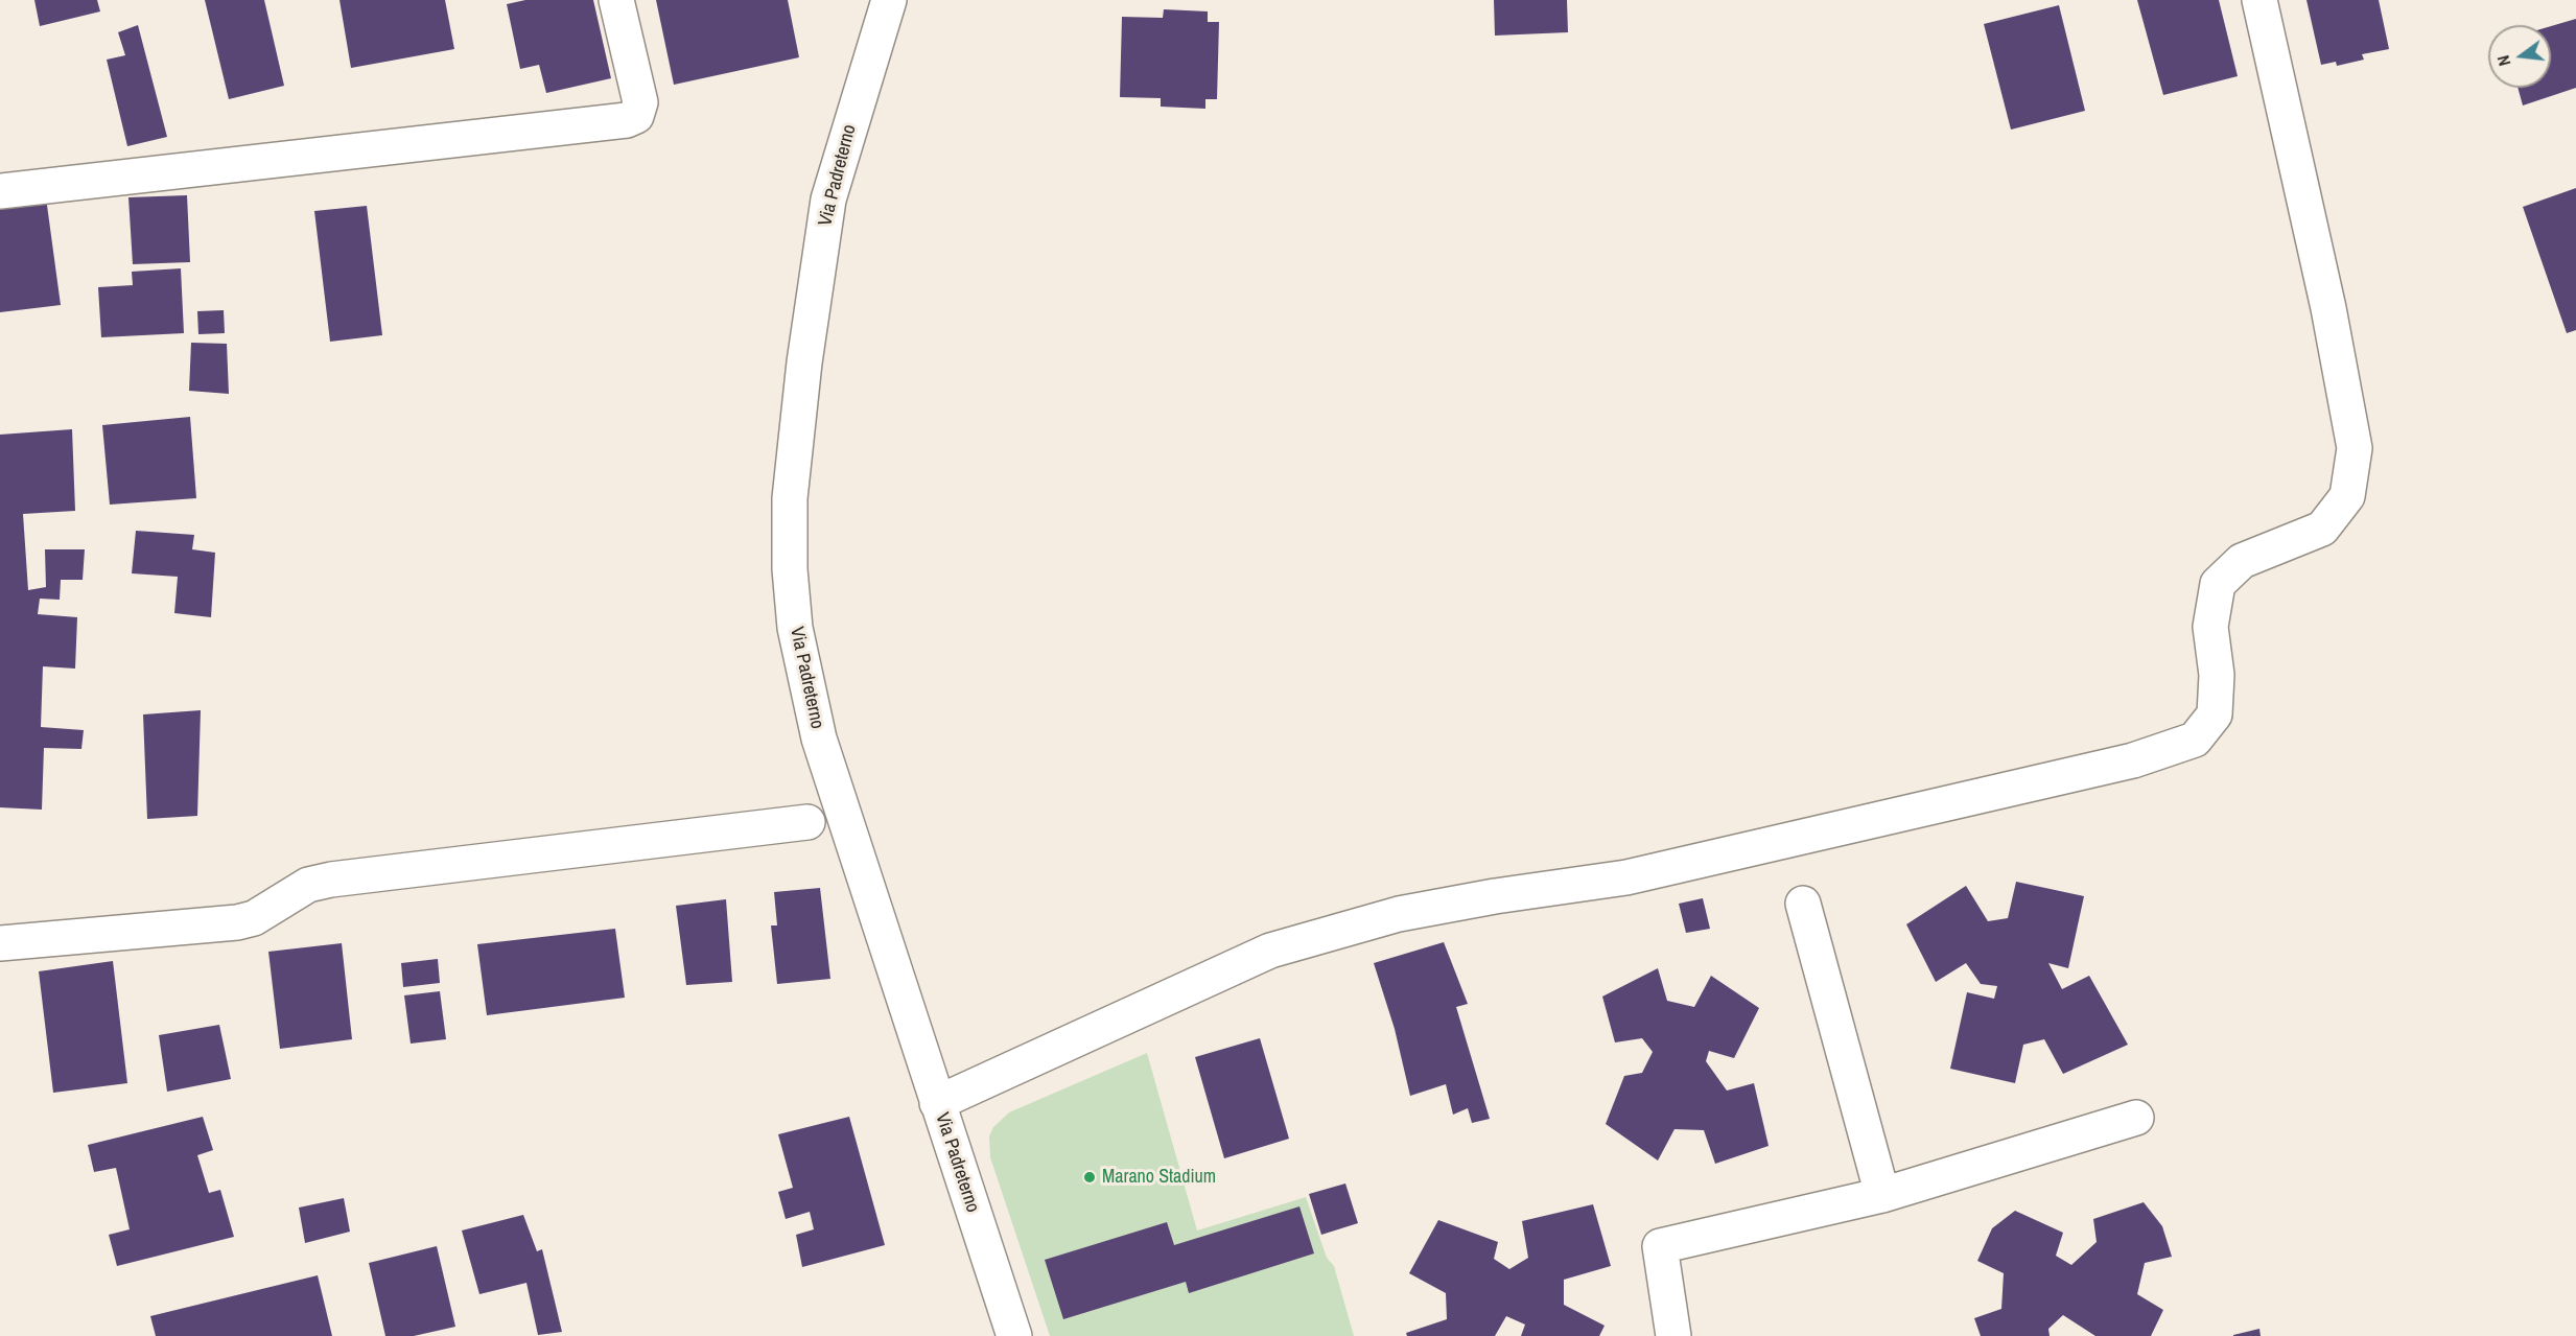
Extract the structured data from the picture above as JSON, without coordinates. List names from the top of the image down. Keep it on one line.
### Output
{"streets":{"street":["Via Padreterno"]},"places":["Marano Stadium"],"north":"left"}
